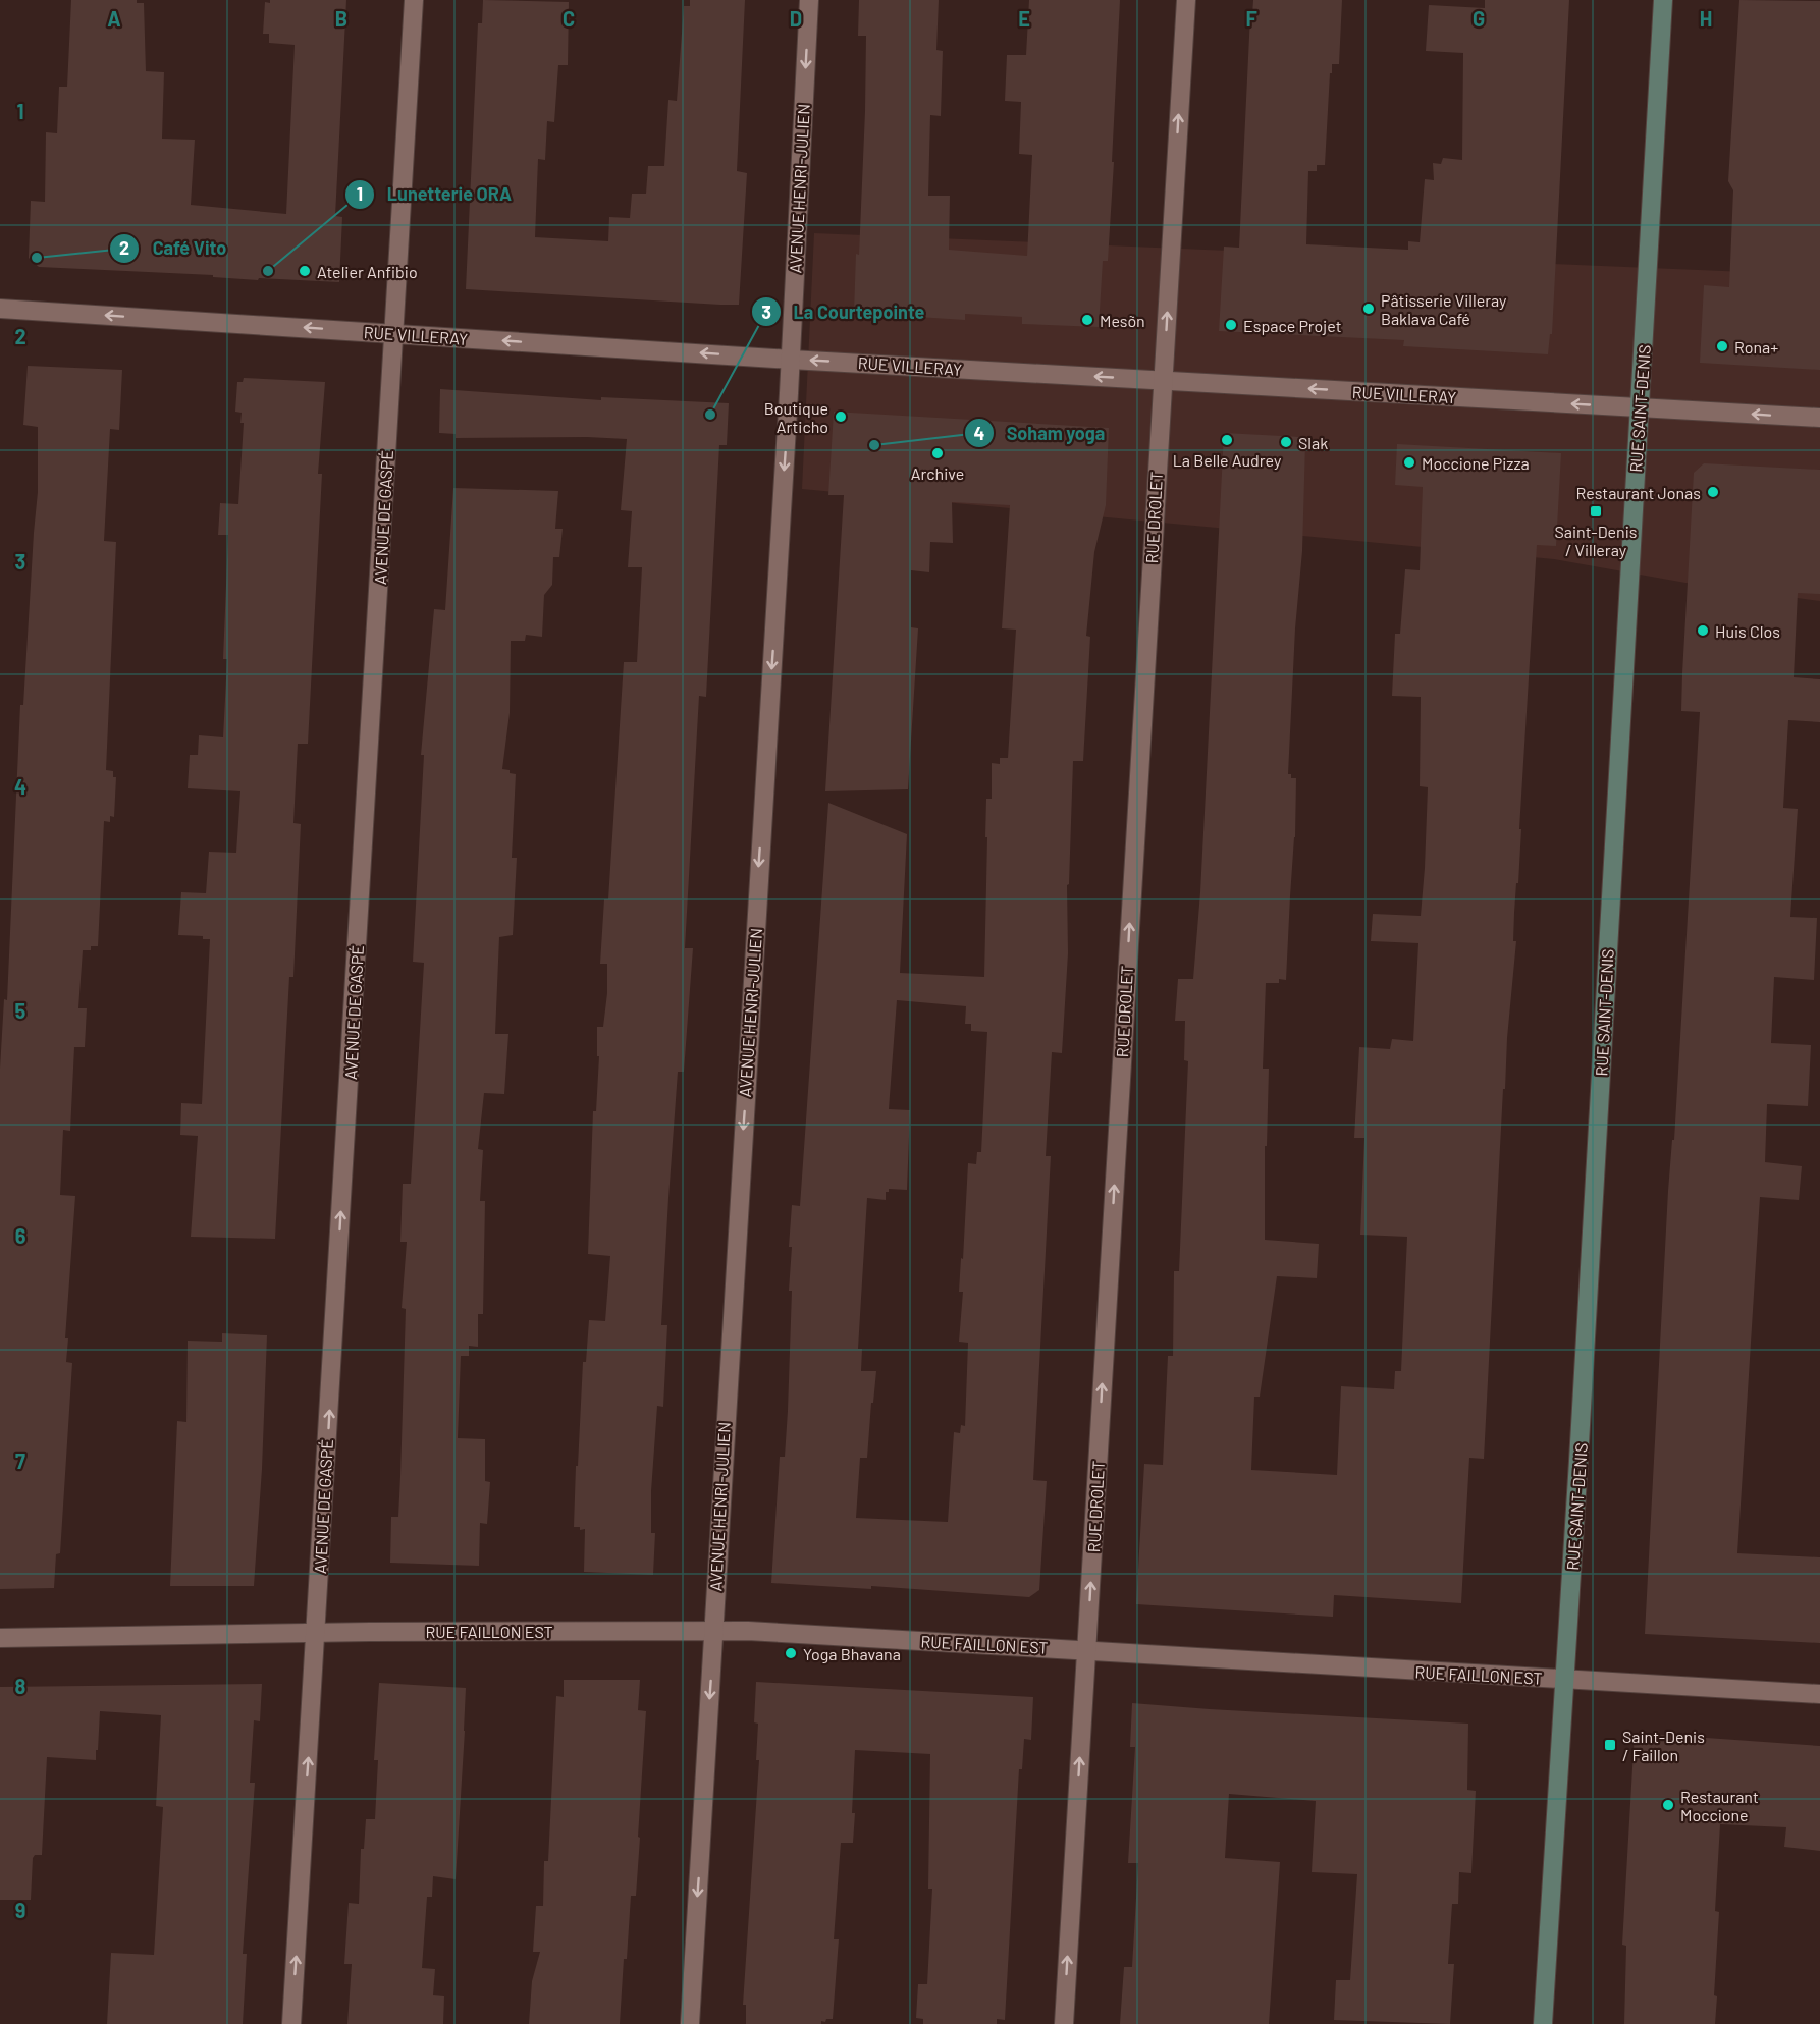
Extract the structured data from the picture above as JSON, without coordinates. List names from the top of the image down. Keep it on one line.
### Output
{"streets":{"main road":["RUE SAINT-DENIS"],"street":["AVENUE HENRI-JULIEN","RUE VILLERAY","AVENUE DE GASPÉ","RUE DROLET","RUE FAILLON EST"]},"crossings":[["AVENUE HENRI-JULIEN","RUE VILLERAY"],["AVENUE HENRI-JULIEN","RUE FAILLON EST"],["RUE VILLERAY","RUE SAINT-DENIS"],["RUE VILLERAY","AVENUE DE GASPÉ"],["RUE VILLERAY","RUE DROLET"],["RUE SAINT-DENIS","RUE FAILLON EST"],["AVENUE DE GASPÉ","RUE FAILLON EST"],["RUE DROLET","RUE FAILLON EST"]],"one_way":["AVENUE HENRI-JULIEN","RUE VILLERAY","AVENUE DE GASPÉ","RUE DROLET"],"places":{"other":["Café Vito","Lunetterie ORA","Atelier Anfibio","Pâtisserie Villeray Baklava Café","Mesõn","Espace Projet","Rona+","La Courtepointe","Boutique Articho","La Belle Audrey","Slak","Soham yoga","Archive","Moccione Pizza","Restaurant Jonas","Huis Clos","Yoga Bhavana","Restaurant Moccione"],"transit":["Saint-Denis / Villeray","Saint-Denis / Faillon"]},"grid":{"columns":["A","B","C","D","E","F","G","H"],"rows":["1","2","3","4","5","6","7","8","9"]}}
